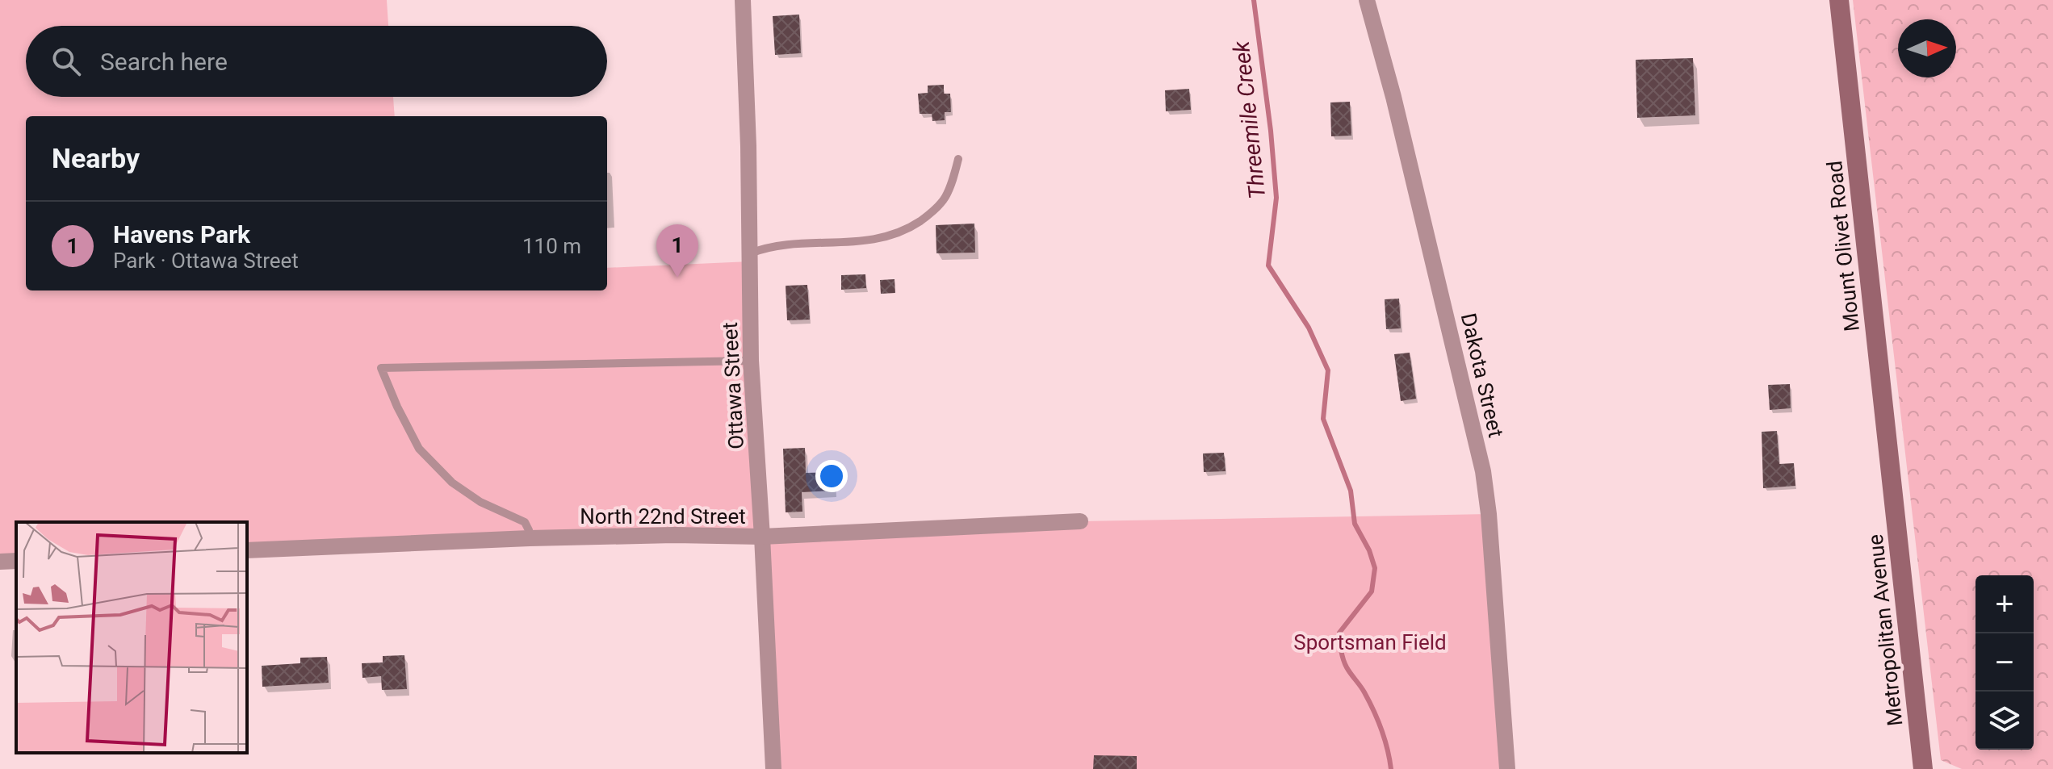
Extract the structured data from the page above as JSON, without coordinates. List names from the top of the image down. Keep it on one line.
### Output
{"streets":{"street":["Mount Olivet Road","Dakota Street","Ottawa Street","North 22nd Street","Metropolitan Avenue"]},"crossings":[["Mount Olivet Road","Metropolitan Avenue"],["Ottawa Street","North 22nd Street"]],"water":["Threemile Creek"],"parks":["Sportsman Field"],"north":"right","page":{"search":"Search here","heading":"Nearby","list":[{"mark":"1","name":"Havens Park","note":"Park · Ottawa Street","value":"110 m"}],"pins":"1","map_buttons":["+","−"]}}
